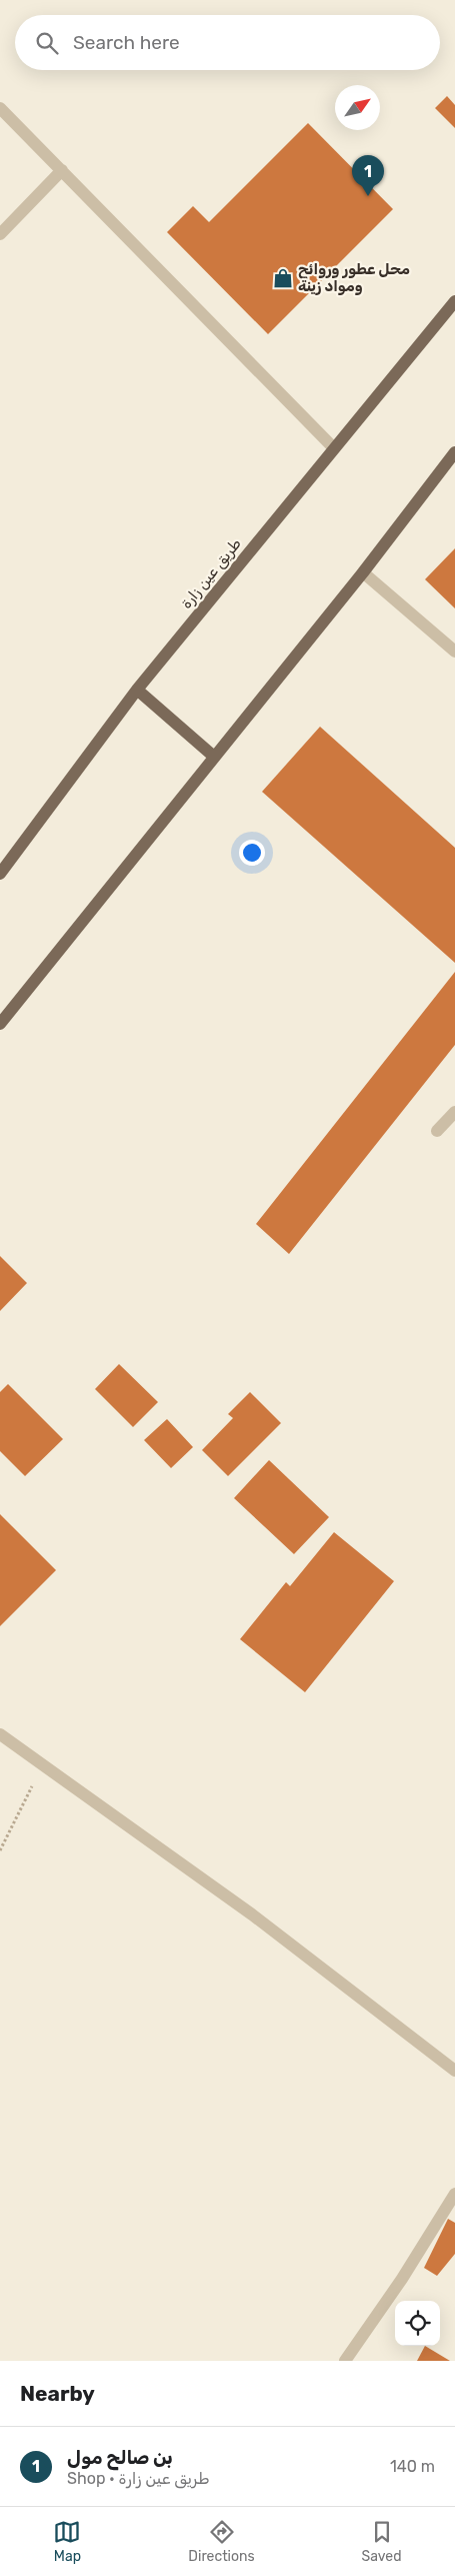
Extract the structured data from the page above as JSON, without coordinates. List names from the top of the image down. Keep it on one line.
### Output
{"streets":{"main road":["طريق عين زارة"]},"places":{"shop":["محل عطور وروائح ومواد زينة"]},"north":"top right","page":{"search":"Search here","pins":"1","heading":"Nearby","list":[{"mark":"1","name":"بن صالح مول","note":"Shop · طريق عين زارة","value":"140 m"}],"nav":["Map","Directions","Saved"]}}
